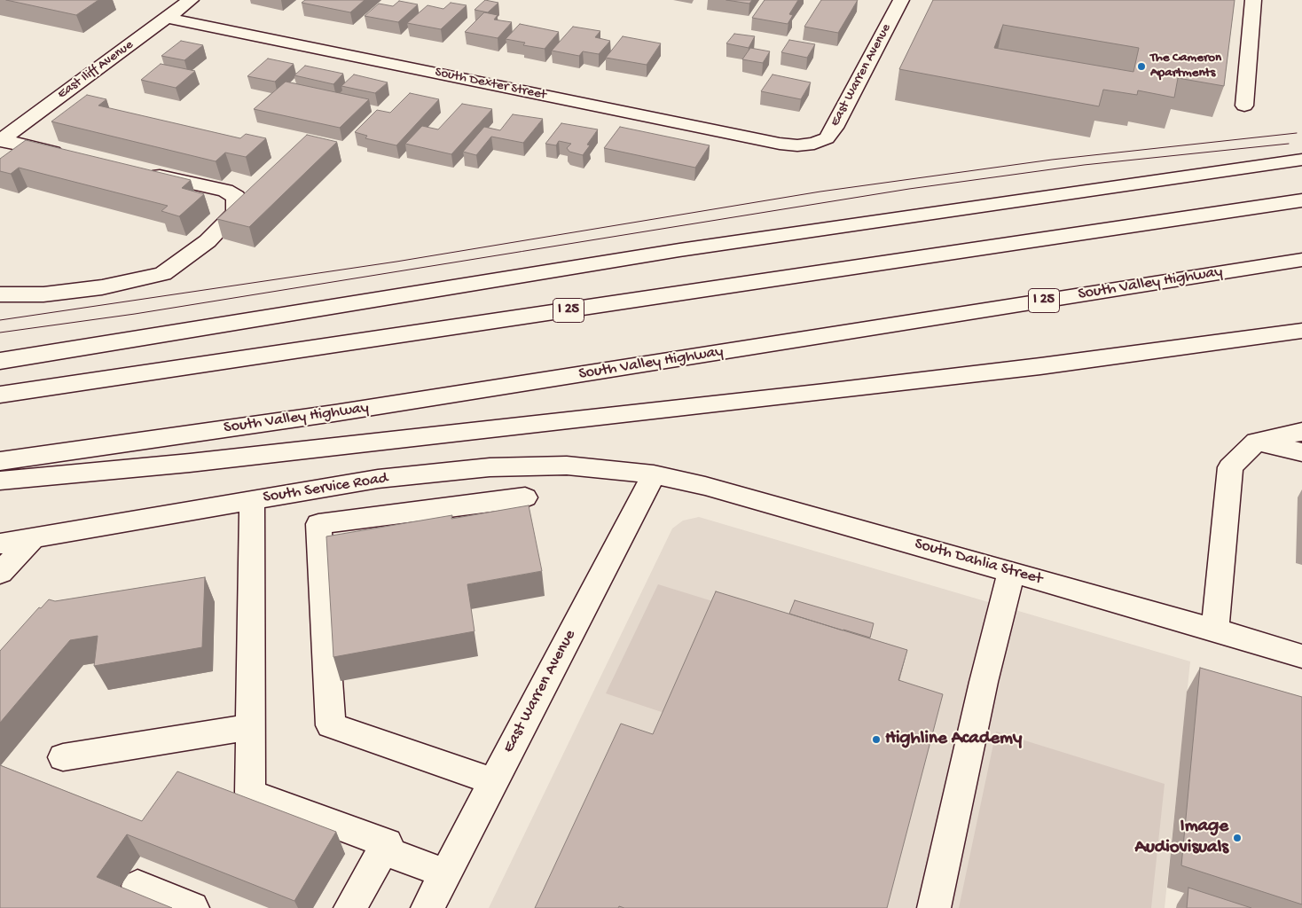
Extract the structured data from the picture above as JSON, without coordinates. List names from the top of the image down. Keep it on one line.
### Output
{"streets":{"main road":["East Iliff Avenue","East Warren Avenue","South Dexter Street","South Valley Highway","I 25","South Service Road","South Dahlia Street"]},"crossings":[["East Iliff Avenue","South Dexter Street"],["East Warren Avenue","South Dexter Street"],["East Warren Avenue","South Service Road"],["East Warren Avenue","South Dahlia Street"],["South Service Road","South Dahlia Street"]],"places":["The Cameron Apartments","Highline Academy","Image Audiovisuals"]}
